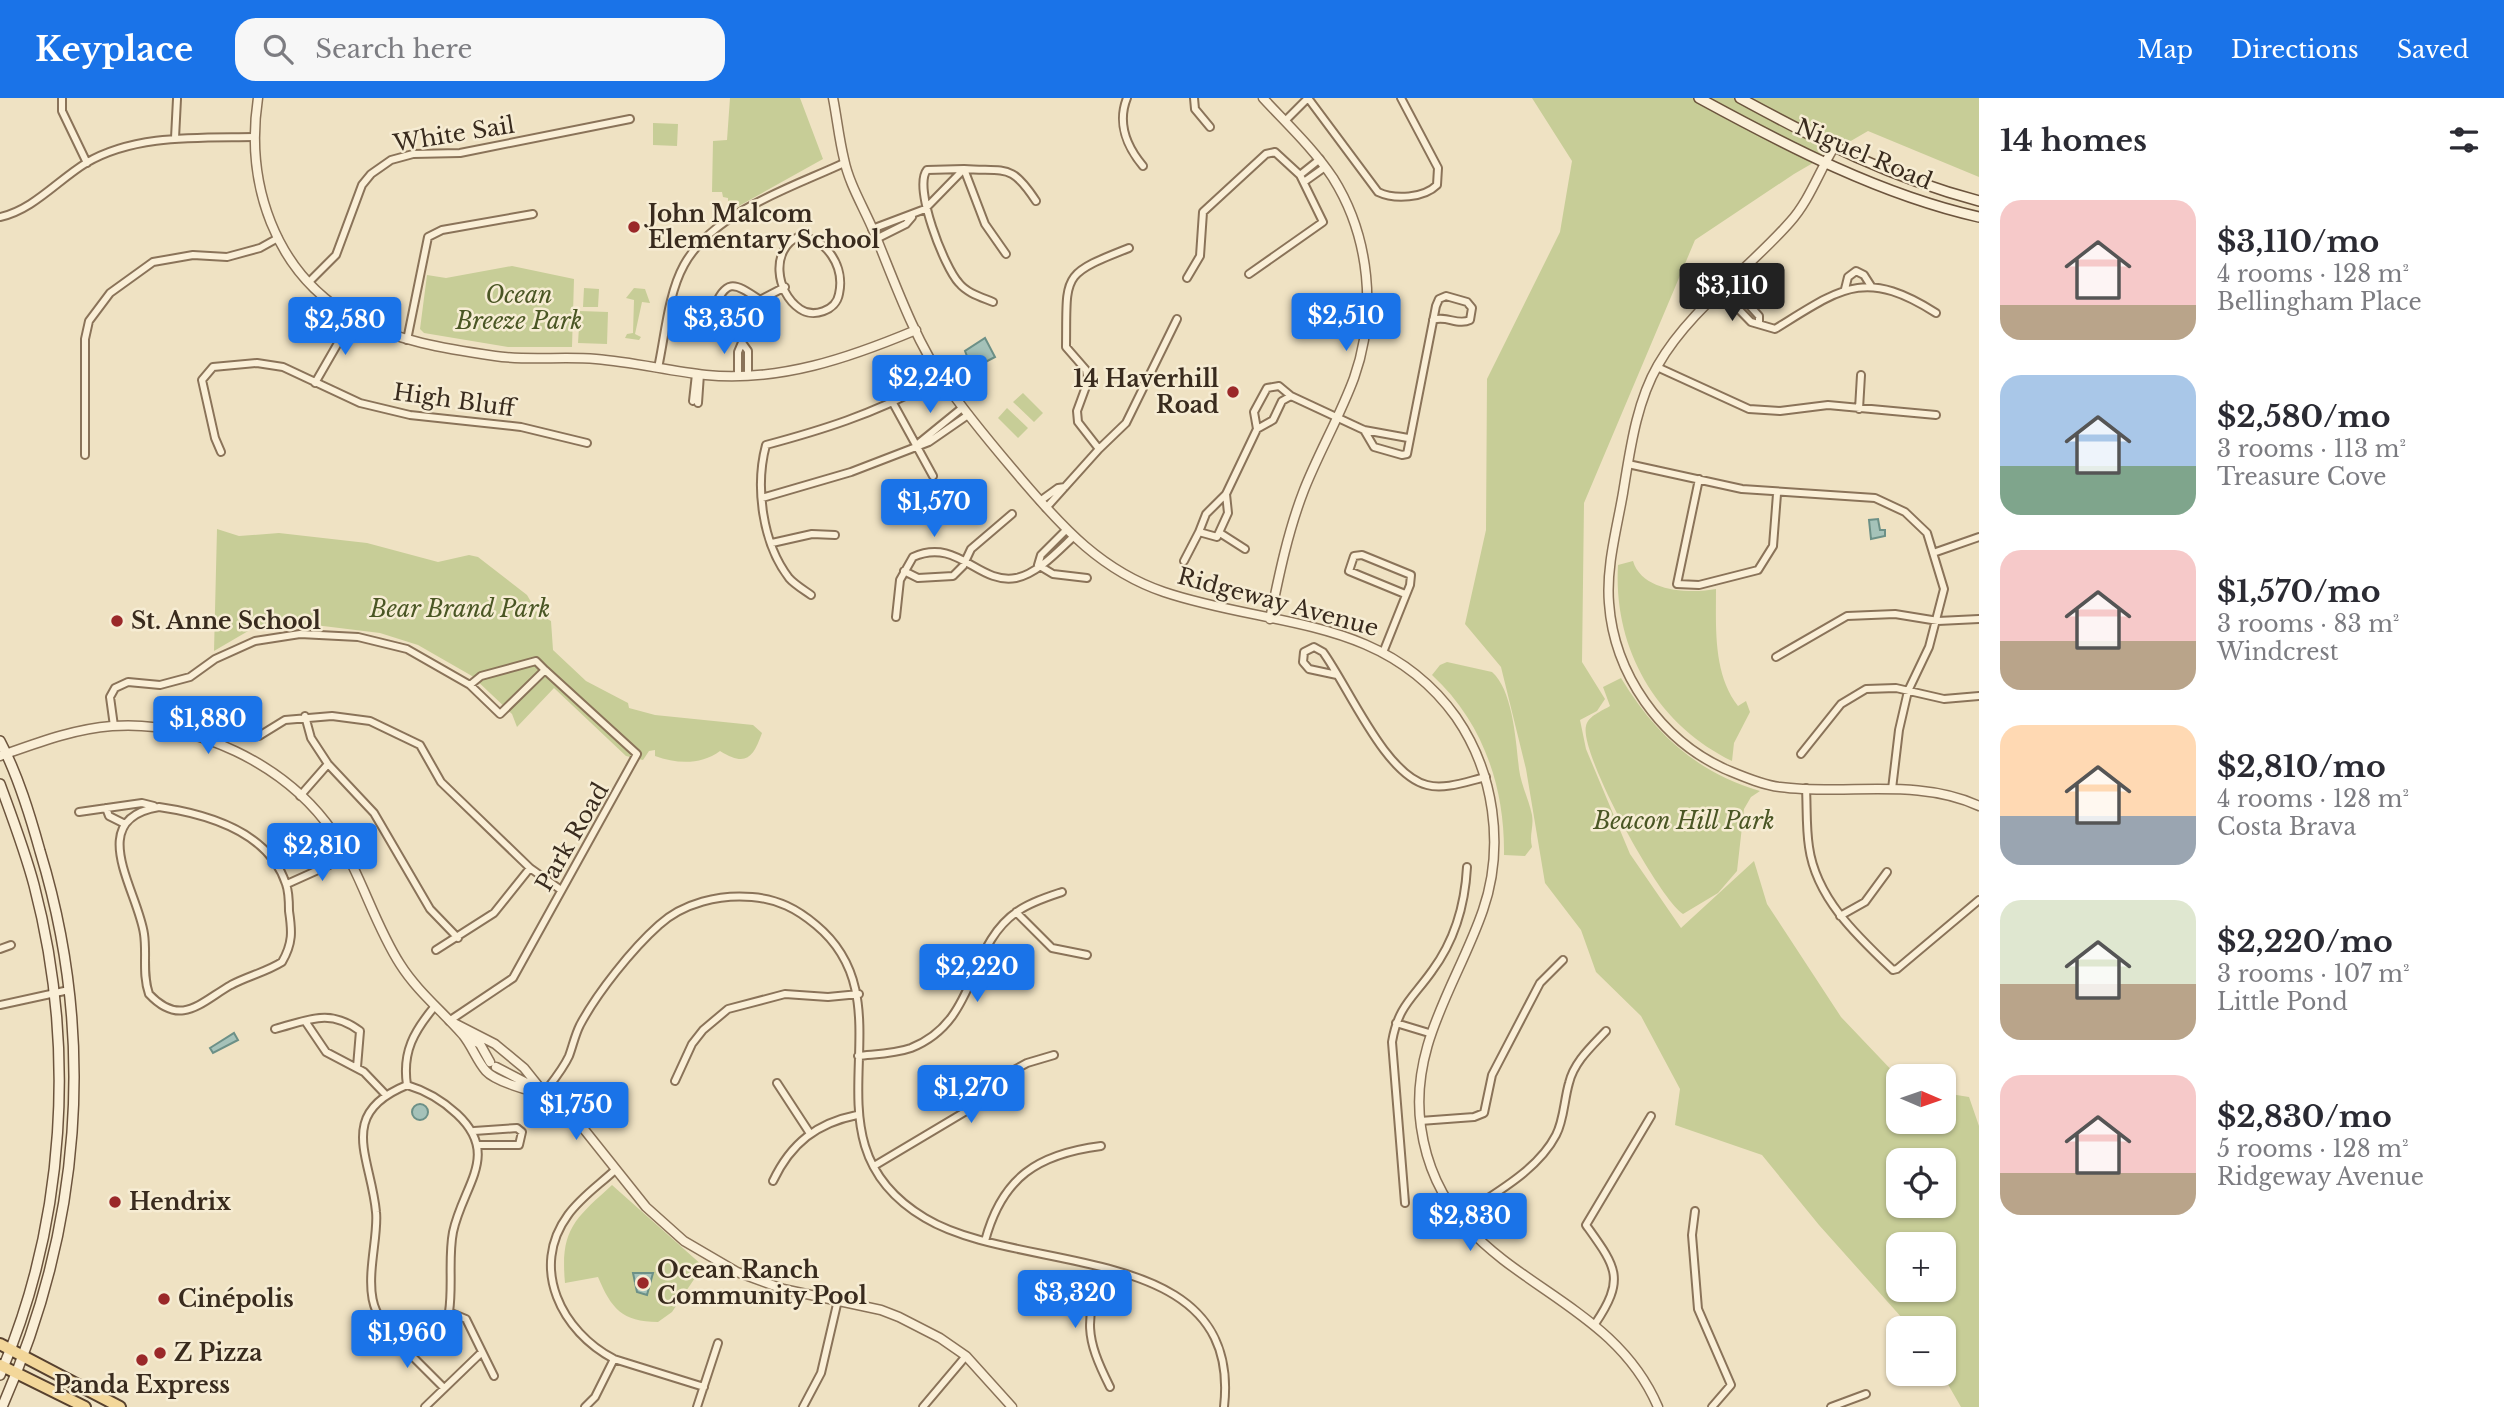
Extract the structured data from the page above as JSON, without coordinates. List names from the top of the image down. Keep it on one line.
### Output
{"streets":{"main road":["Niguel Road"],"street":["White Sail","High Bluff","Ridgeway Avenue","Park Road"]},"parks":["Ocean Breeze Park","Bear Brand Park","Beacon Hill Park"],"places":["John Malcom Elementary School","14 Haverhill Road","St. Anne School","Hendrix","Ocean Ranch Community Pool","Cinépolis","Z Pizza","Panda Express"],"north":"right","page":{"header":"Keyplace","search":"Search here","nav":["Map","Directions","Saved"],"heading":"14 homes","list":[{"name":"$3,110/mo","note":"4 rooms · 128 m² · Bellingham Place"},{"name":"$2,580/mo","note":"3 rooms · 113 m² · Treasure Cove"},{"name":"$1,570/mo","note":"3 rooms · 83 m² · Windcrest"},{"name":"$2,810/mo","note":"4 rooms · 128 m² · Costa Brava"},{"name":"$2,220/mo","note":"3 rooms · 107 m² · Little Pond"},{"name":"$2,830/mo","note":"5 rooms · 128 m² · Ridgeway Avenue"}],"price":["$3,110","$2,510","$3,350","$2,580","$2,240","$1,570","$1,880","$2,810","$2,220","$1,270","$1,750","$2,830","$3,320","$1,960"],"map_buttons":["+","−"]}}
